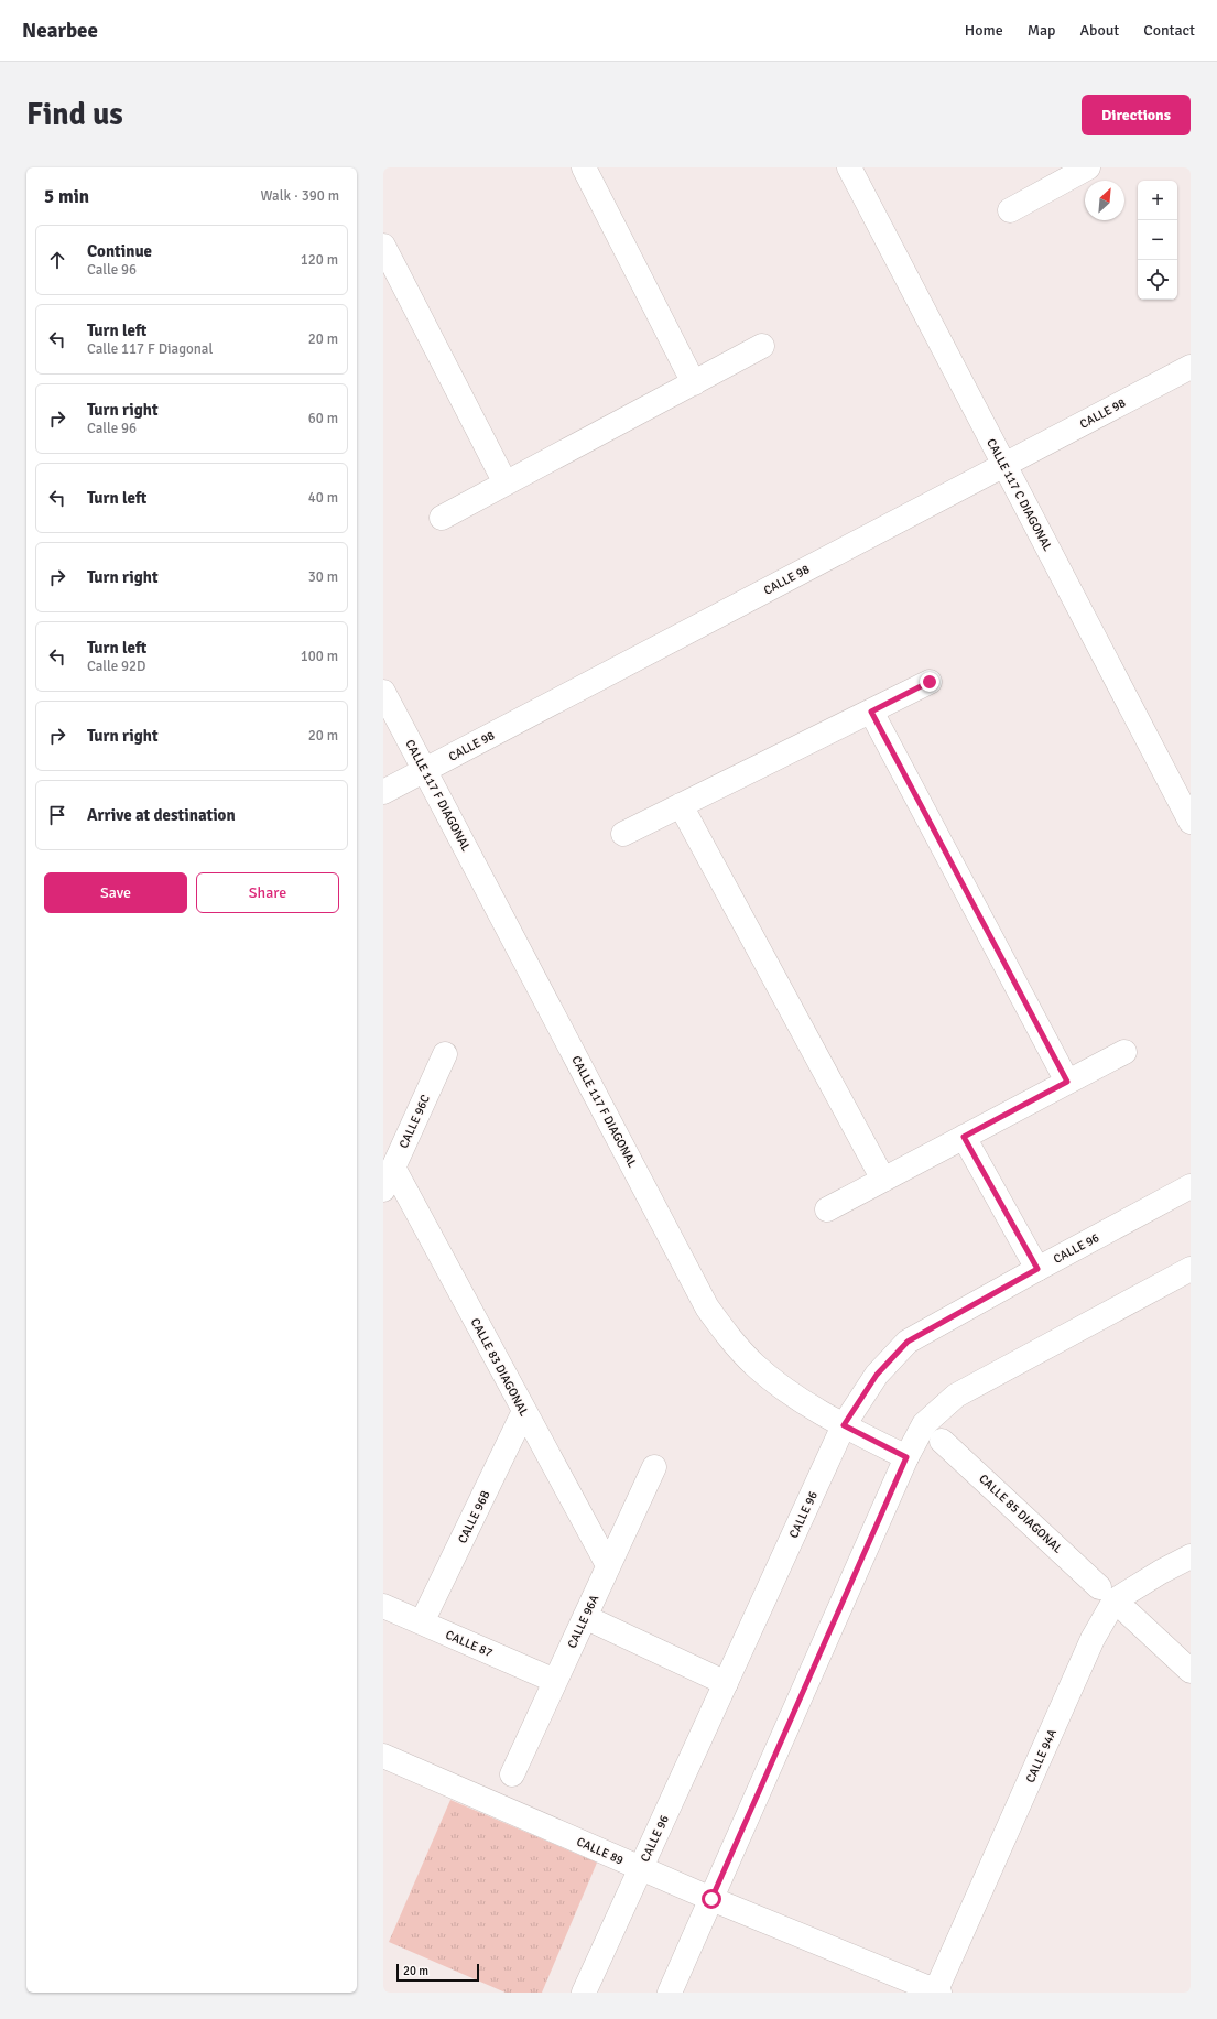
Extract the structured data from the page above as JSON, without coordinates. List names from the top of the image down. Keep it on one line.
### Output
{"streets":{"street":["CALLE 98","CALLE 117 C DIAGONAL","CALLE 117 F DIAGONAL","CALLE 96C","CALLE 96","CALLE 83 DIAGONAL","CALLE 85 DIAGONAL","CALLE 96B","CALLE 96A","CALLE 87","CALLE 94A","CALLE 89"]},"crossings":[["CALLE 98","CALLE 117 C DIAGONAL"],["CALLE 98","CALLE 117 F DIAGONAL"],["CALLE 117 F DIAGONAL","CALLE 96"],["CALLE 96C","CALLE 83 DIAGONAL"],["CALLE 96","CALLE 89"],["CALLE 83 DIAGONAL","CALLE 96B"],["CALLE 83 DIAGONAL","CALLE 96A"],["CALLE 96B","CALLE 87"],["CALLE 96A","CALLE 87"],["CALLE 94A","CALLE 89"]],"scale_bar":"20 m","north":"top right","page":{"header":"Nearbee","nav":["Home","Map","About","Contact"],"buttons":["Directions",["Save","Share"]],"title":"Find us","heading":["5 min","Walk · 390 m"],"map_buttons":["+","−"],"list":[["Continue","Calle 96","120 m"],["Turn left","Calle 117 F Diagonal","20 m"],["Turn right","Calle 96","60 m"],["Turn left","40 m"],["Turn right","30 m"],["Turn left","Calle 92D","100 m"],["Turn right","20 m"],"Arrive at destination"],"scale":"20 m"}}
